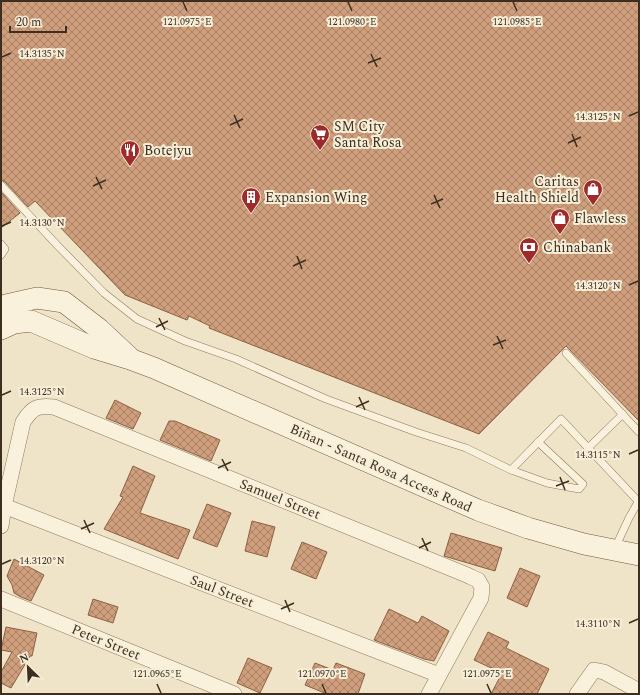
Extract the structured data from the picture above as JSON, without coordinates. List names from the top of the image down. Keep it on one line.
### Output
{"streets":{"main road":["Biñan - Santa Rosa Access Road"],"street":["Samuel Street","Saul Street","Peter Street"]},"crossings":[["Samuel Street","Saul Street"]],"places":{"supermarket":["SM City Santa Rosa"],"restaurant":["Botejyu"],"shop":["Caritas Health Shield","Flawless"],"building":["Expansion Wing"],"bank":["Chinabank"]},"scale_bar":"20 m","north":"top left","coordinates":["121.0975°E","121.0980°E","121.0985°E","14.3135°N","14.3125°N","14.3130°N","14.3120°N","14.3115°N","14.3110°N","121.0965°E","121.0970°E"]}
